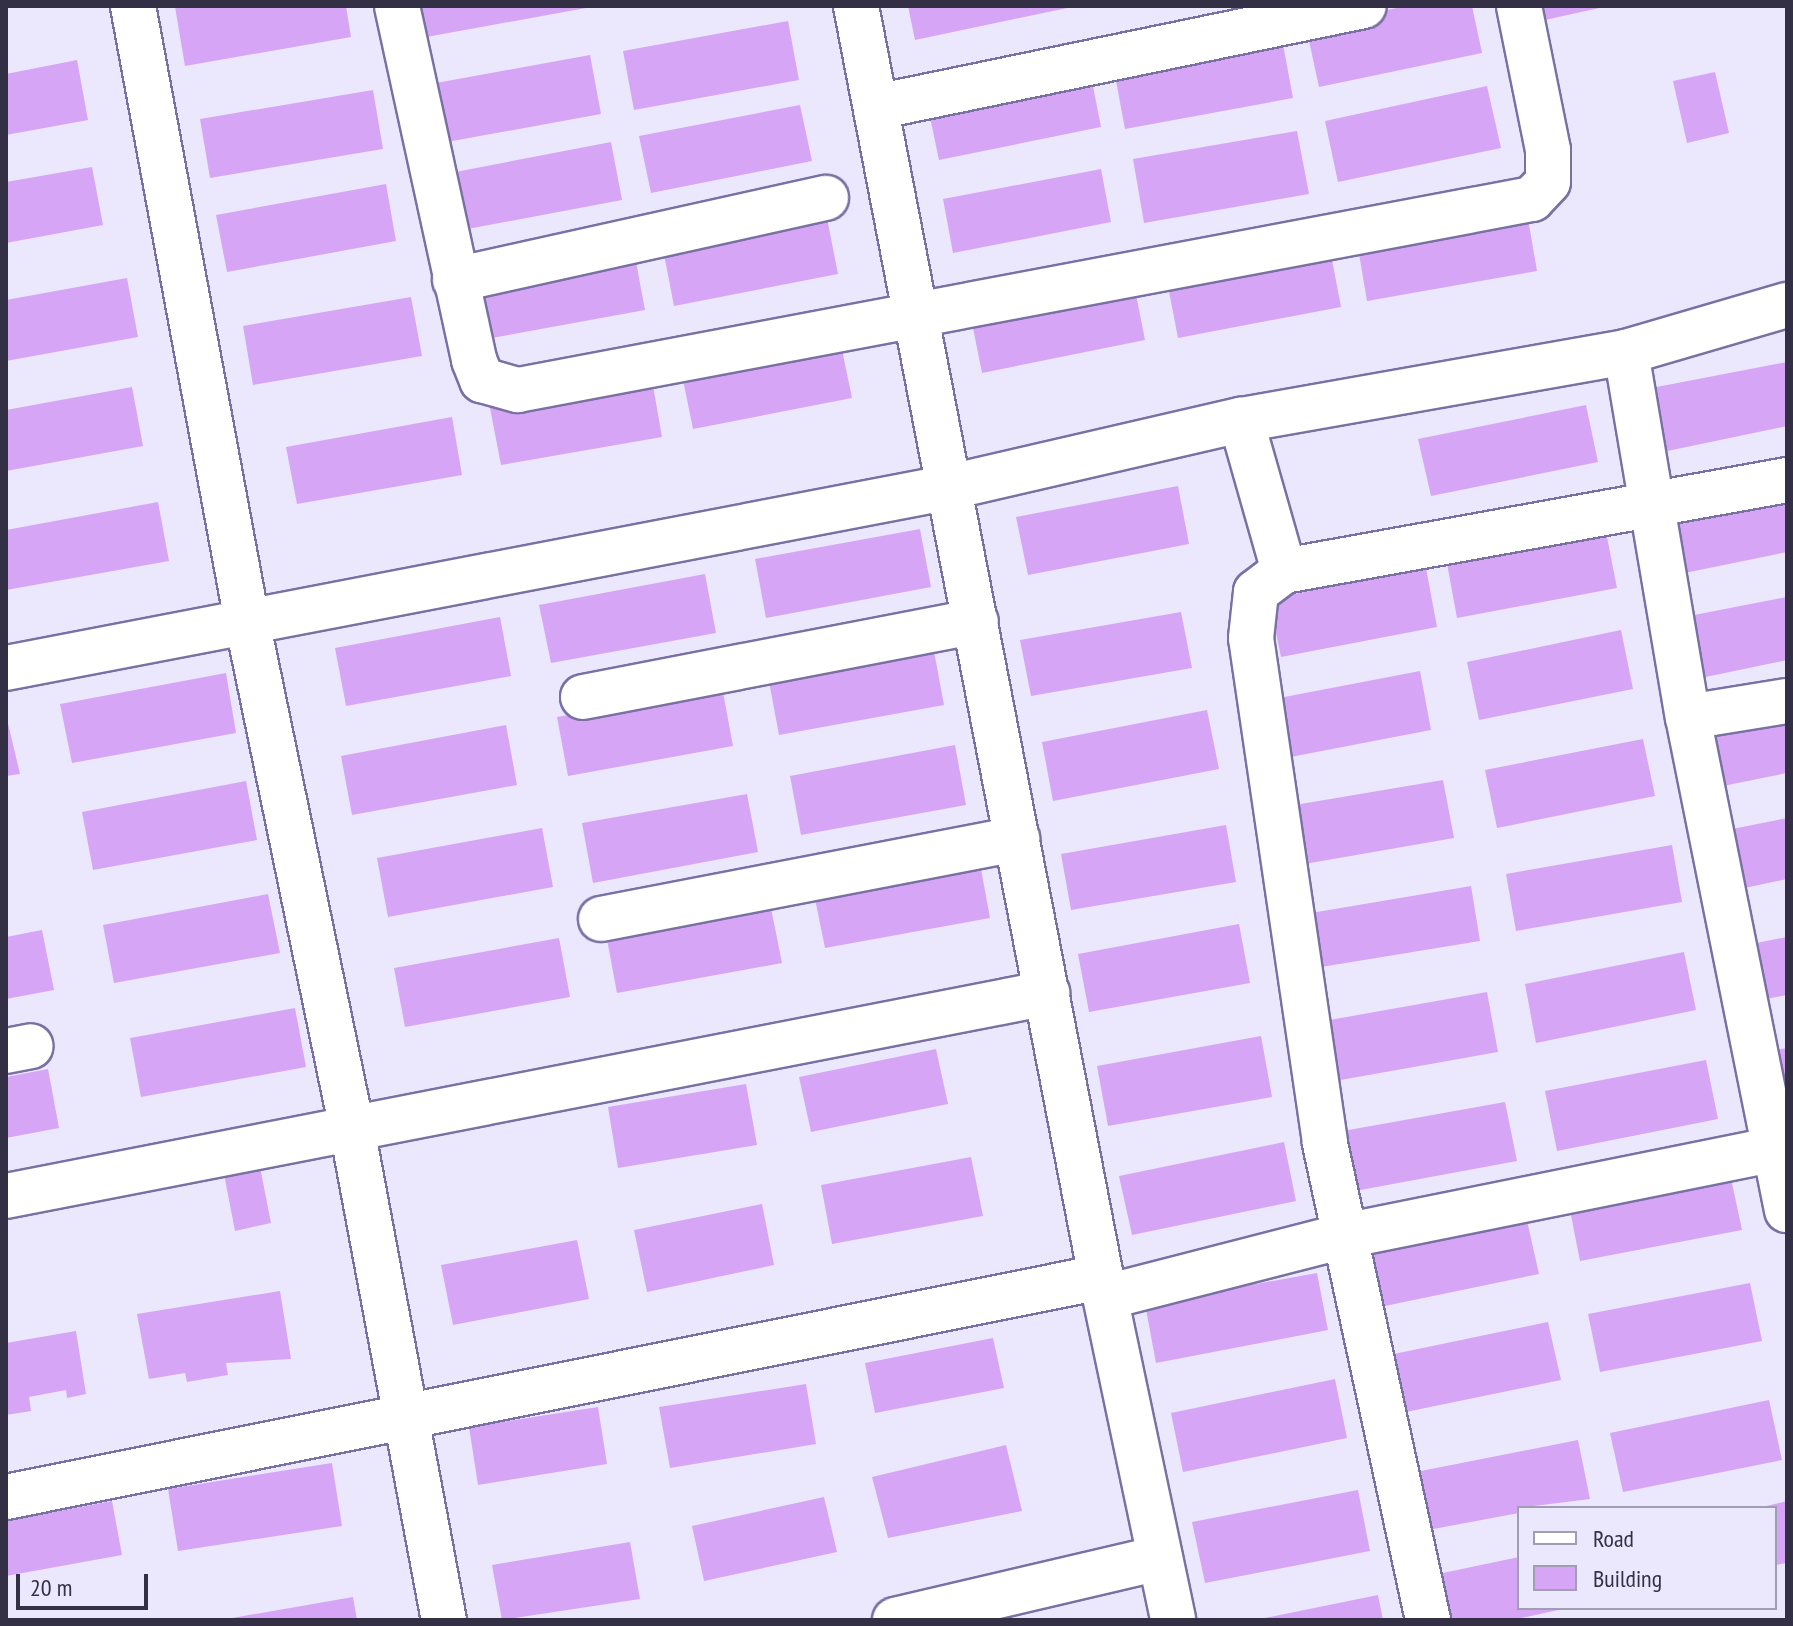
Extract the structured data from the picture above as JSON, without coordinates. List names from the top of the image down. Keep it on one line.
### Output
{"legend":["Road","Building"],"scale_bar":"20 m"}
